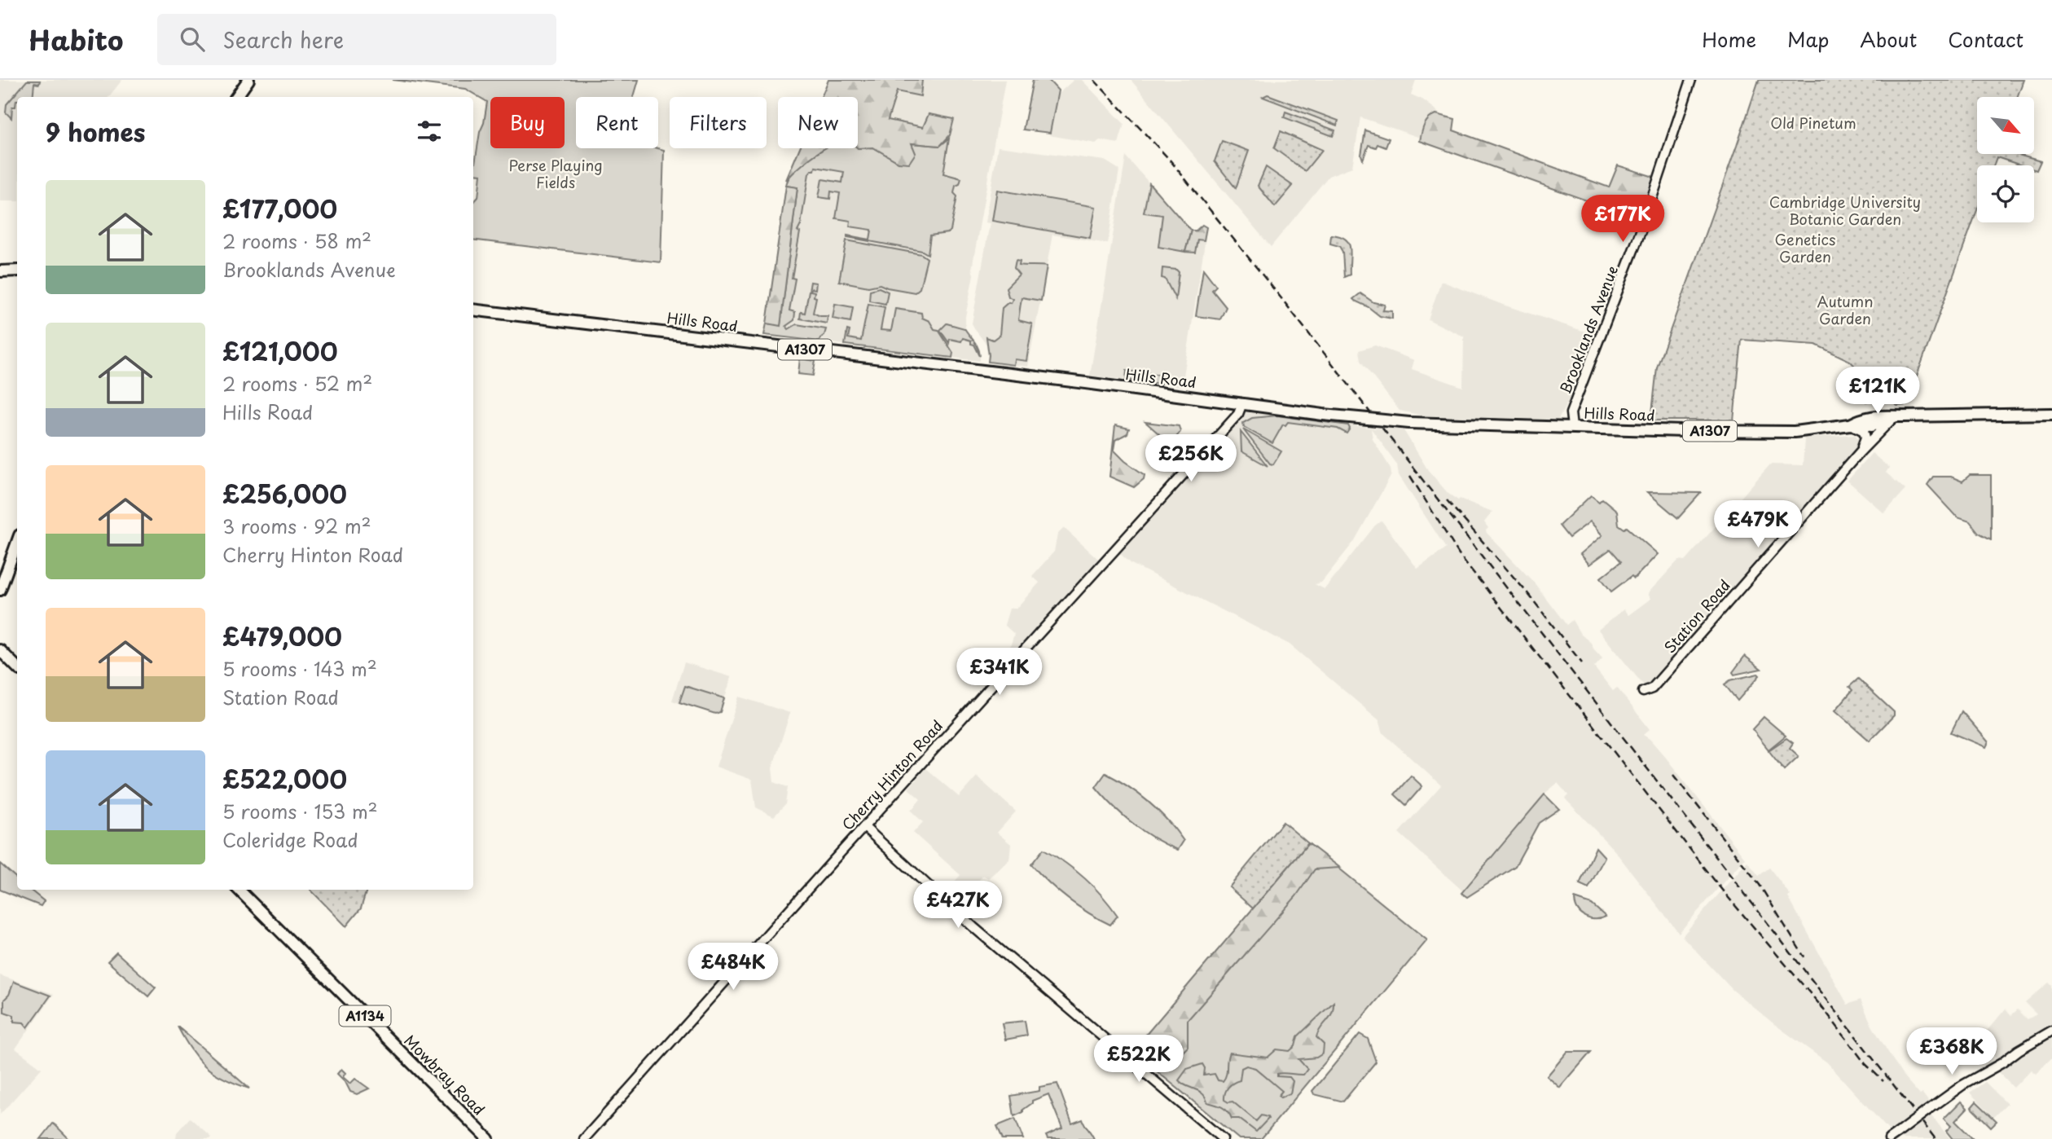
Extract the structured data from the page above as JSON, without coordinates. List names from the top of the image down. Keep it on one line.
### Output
{"streets":{"main road":["Hills Road","A1307","A1134","Mowbray Road"],"street":["Brooklands Avenue","Station Road","Cherry Hinton Road"]},"crossings":[["Hills Road","Brooklands Avenue"],["Hills Road","Station Road"],["Hills Road","Cherry Hinton Road"]],"parks":["Old Pinetum","Perse Playing Fields","Cambridge University Botanic Garden","Genetics Garden","Autumn Garden"],"north":"bottom right","page":{"header":"Habito","search":"Search here","nav":["Home","Map","About","Contact"],"chip":["Buy","Rent","Filters","New"],"heading":"9 homes","list":[{"name":"£177,000","note":"2 rooms · 58 m² · Brooklands Avenue"},{"name":"£121,000","note":"2 rooms · 52 m² · Hills Road"},{"name":"£256,000","note":"3 rooms · 92 m² · Cherry Hinton Road"},{"name":"£479,000","note":"5 rooms · 143 m² · Station Road"},{"name":"£522,000","note":"5 rooms · 153 m² · Coleridge Road"}],"price":["£177K","£121K","£256K","£479K","£341K","£427K","£484K","£368K","£522K"]}}
